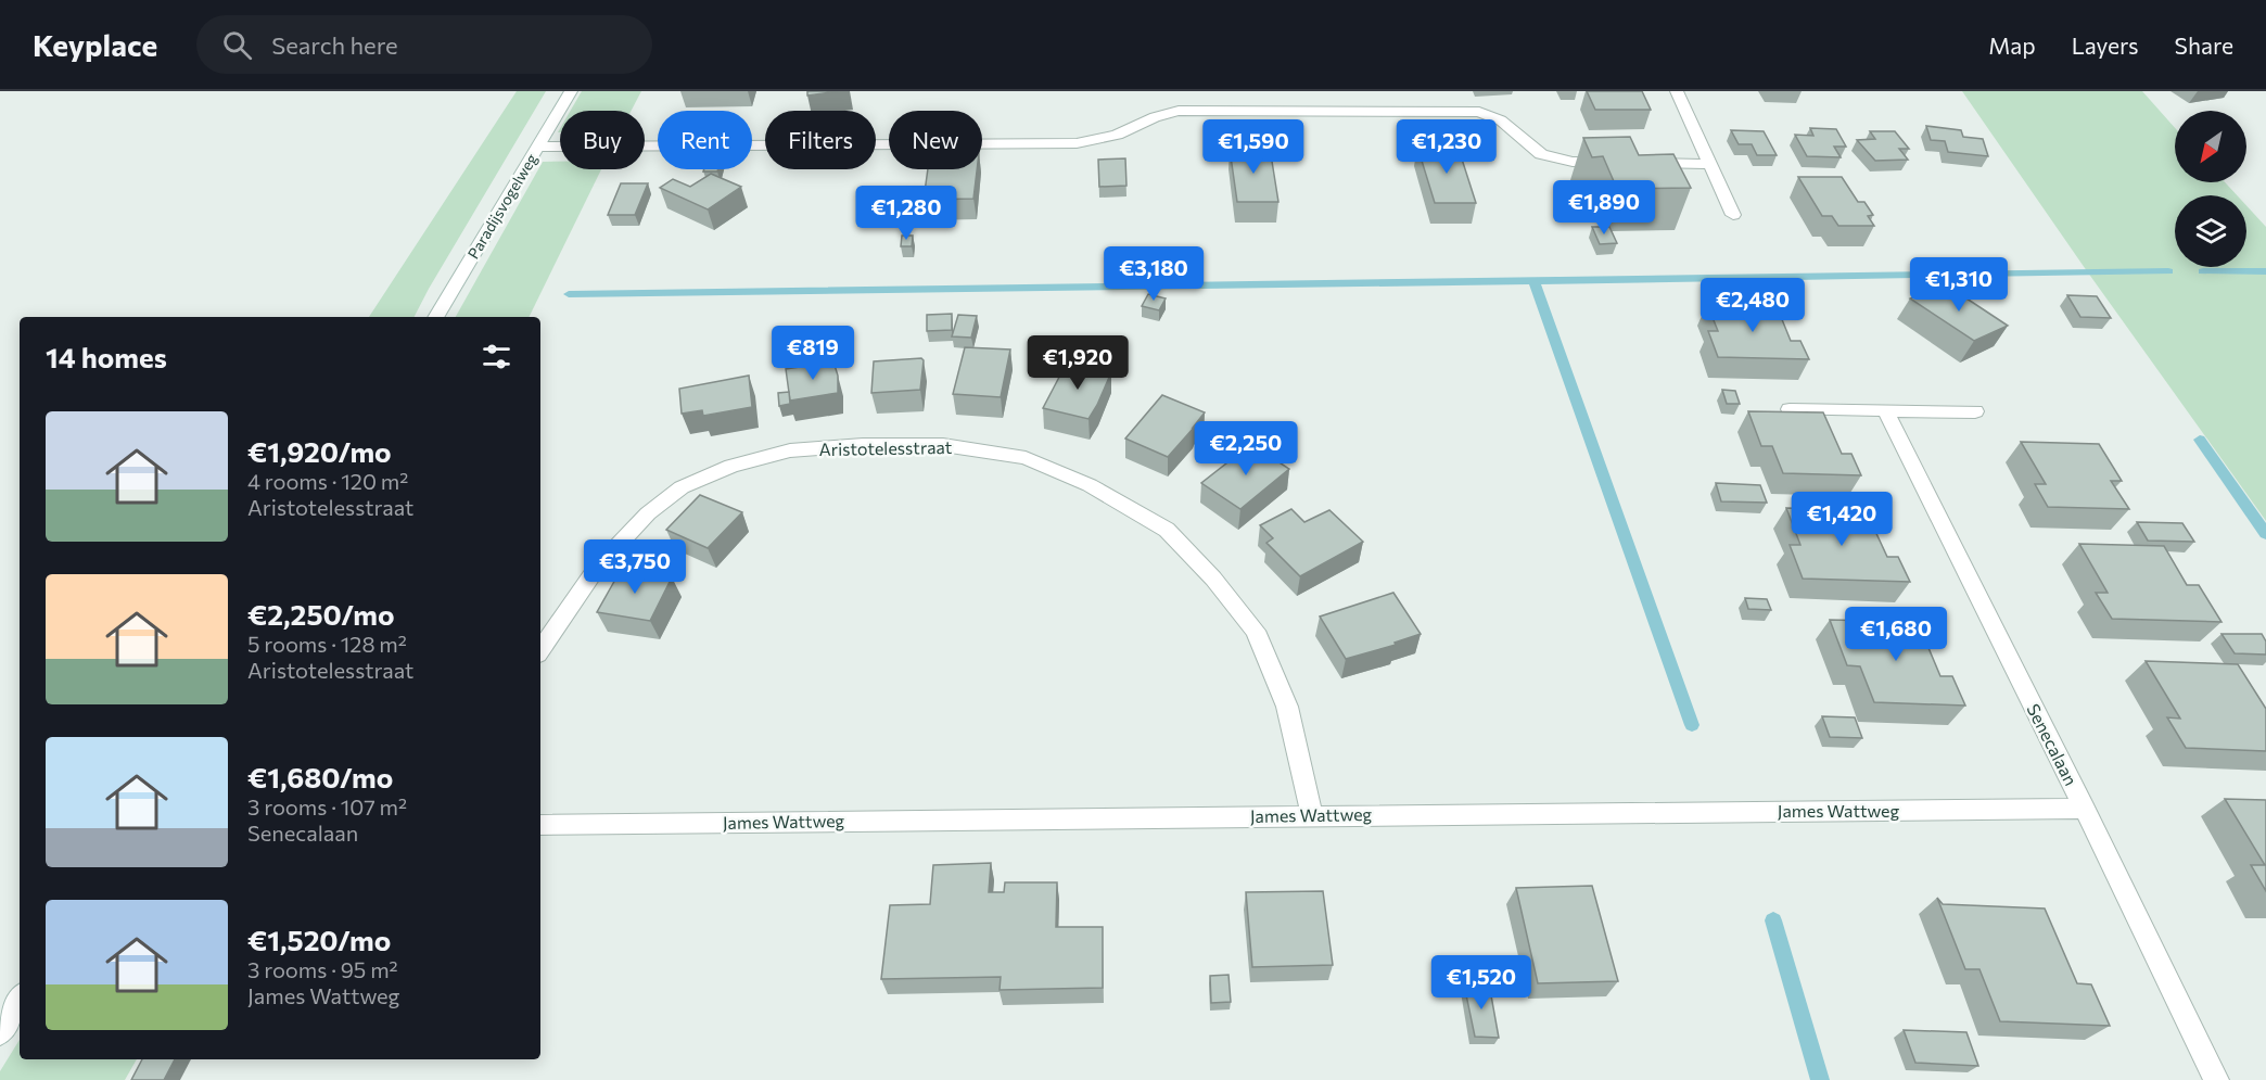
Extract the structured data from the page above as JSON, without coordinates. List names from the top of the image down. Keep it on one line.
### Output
{"streets":{"street":["Paradijsvogelweg","Aristotelesstraat","Senecalaan","James Wattweg"]},"crossings":[["Aristotelesstraat","James Wattweg"],["Senecalaan","James Wattweg"]],"north":"bottom left","page":{"header":"Keyplace","search":"Search here","nav":["Map","Layers","Share"],"chip":["Buy","Rent","Filters","New"],"price":["€1,590","€1,230","€1,890","€1,280","€3,180","€1,310","€2,480","€819","€1,920","€2,250","€1,420","€3,750","€1,680","€1,520"],"heading":"14 homes","list":[{"name":"€1,920/mo","note":"4 rooms · 120 m² · Aristotelesstraat"},{"name":"€2,250/mo","note":"5 rooms · 128 m² · Aristotelesstraat"},{"name":"€1,680/mo","note":"3 rooms · 107 m² · Senecalaan"},{"name":"€1,520/mo","note":"3 rooms · 95 m² · James Wattweg"}]}}
